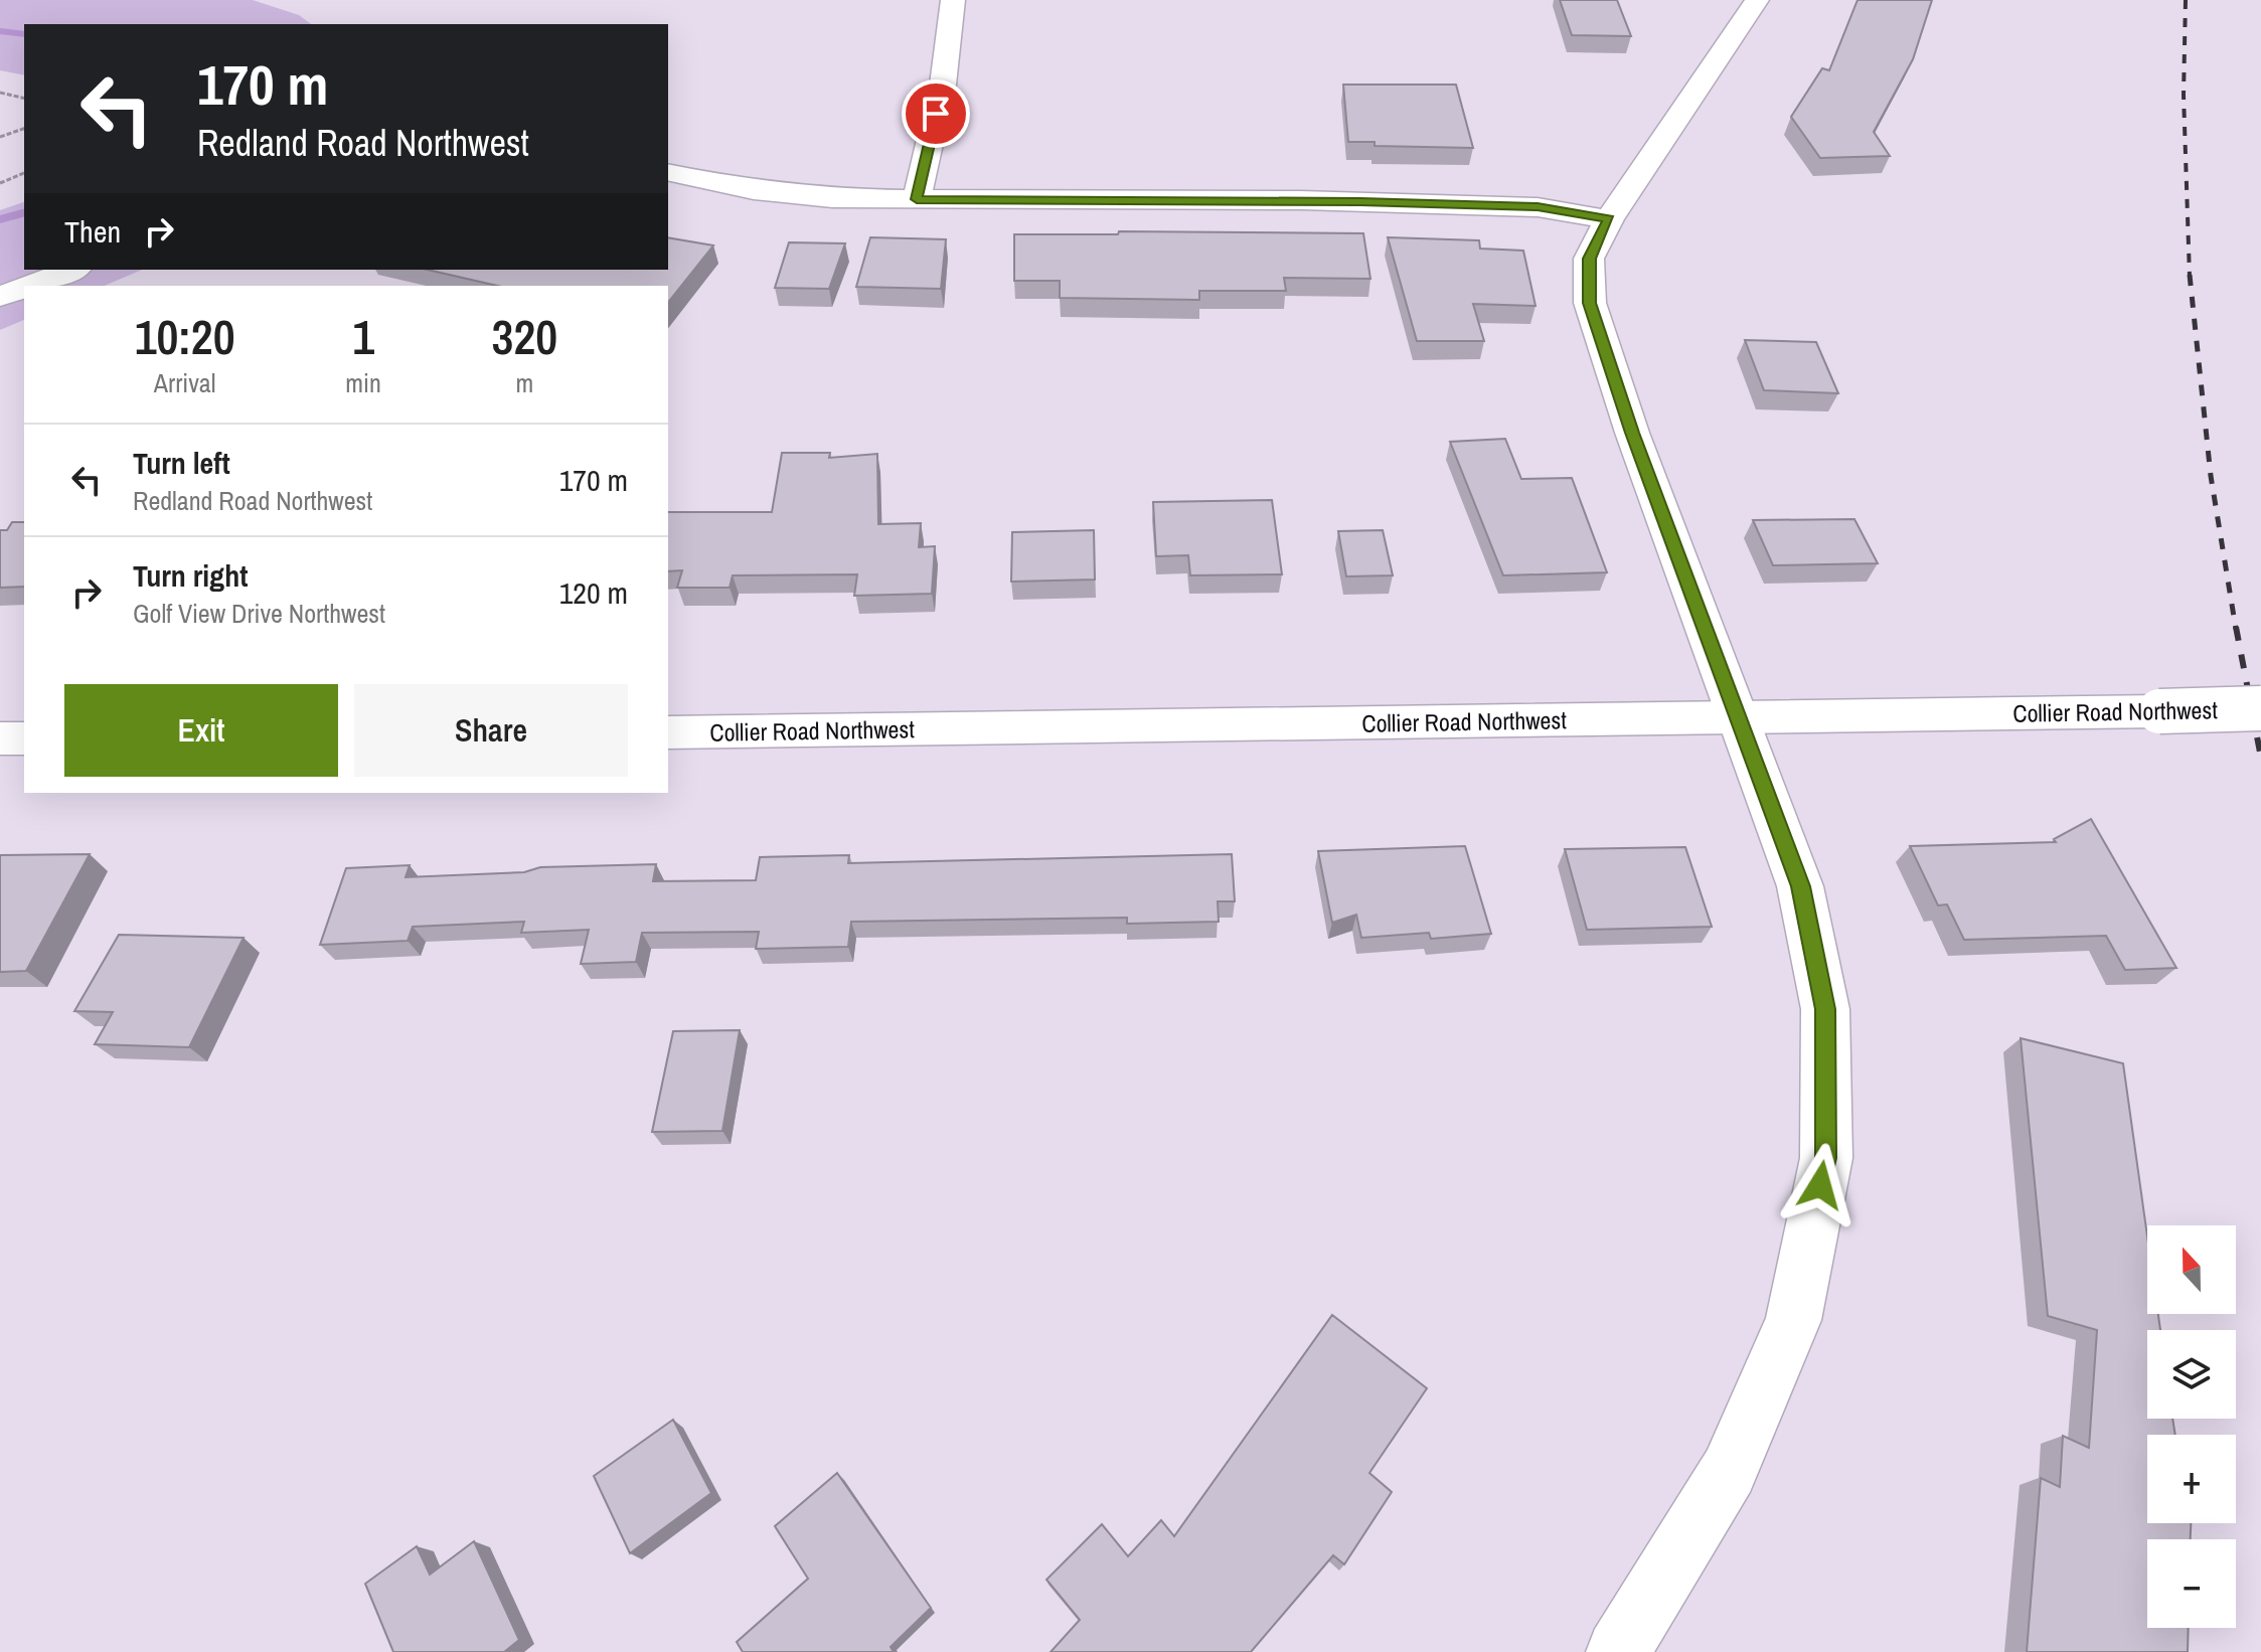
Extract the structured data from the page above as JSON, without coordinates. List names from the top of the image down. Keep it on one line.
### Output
{"streets":{"street":["Collier Road Northwest"]},"north":"top","page":{"turn":["170 m","Redland Road Northwest"],"then":"Then","eta":["10:20","Arrival","1","min","320","m"],"list":[{"name":"Turn left","note":"Redland Road Northwest","value":"170 m"},{"name":"Turn right","note":"Golf View Drive Northwest","value":"120 m"}],"buttons":["Exit","Share"],"map_buttons":["+","−"]}}
